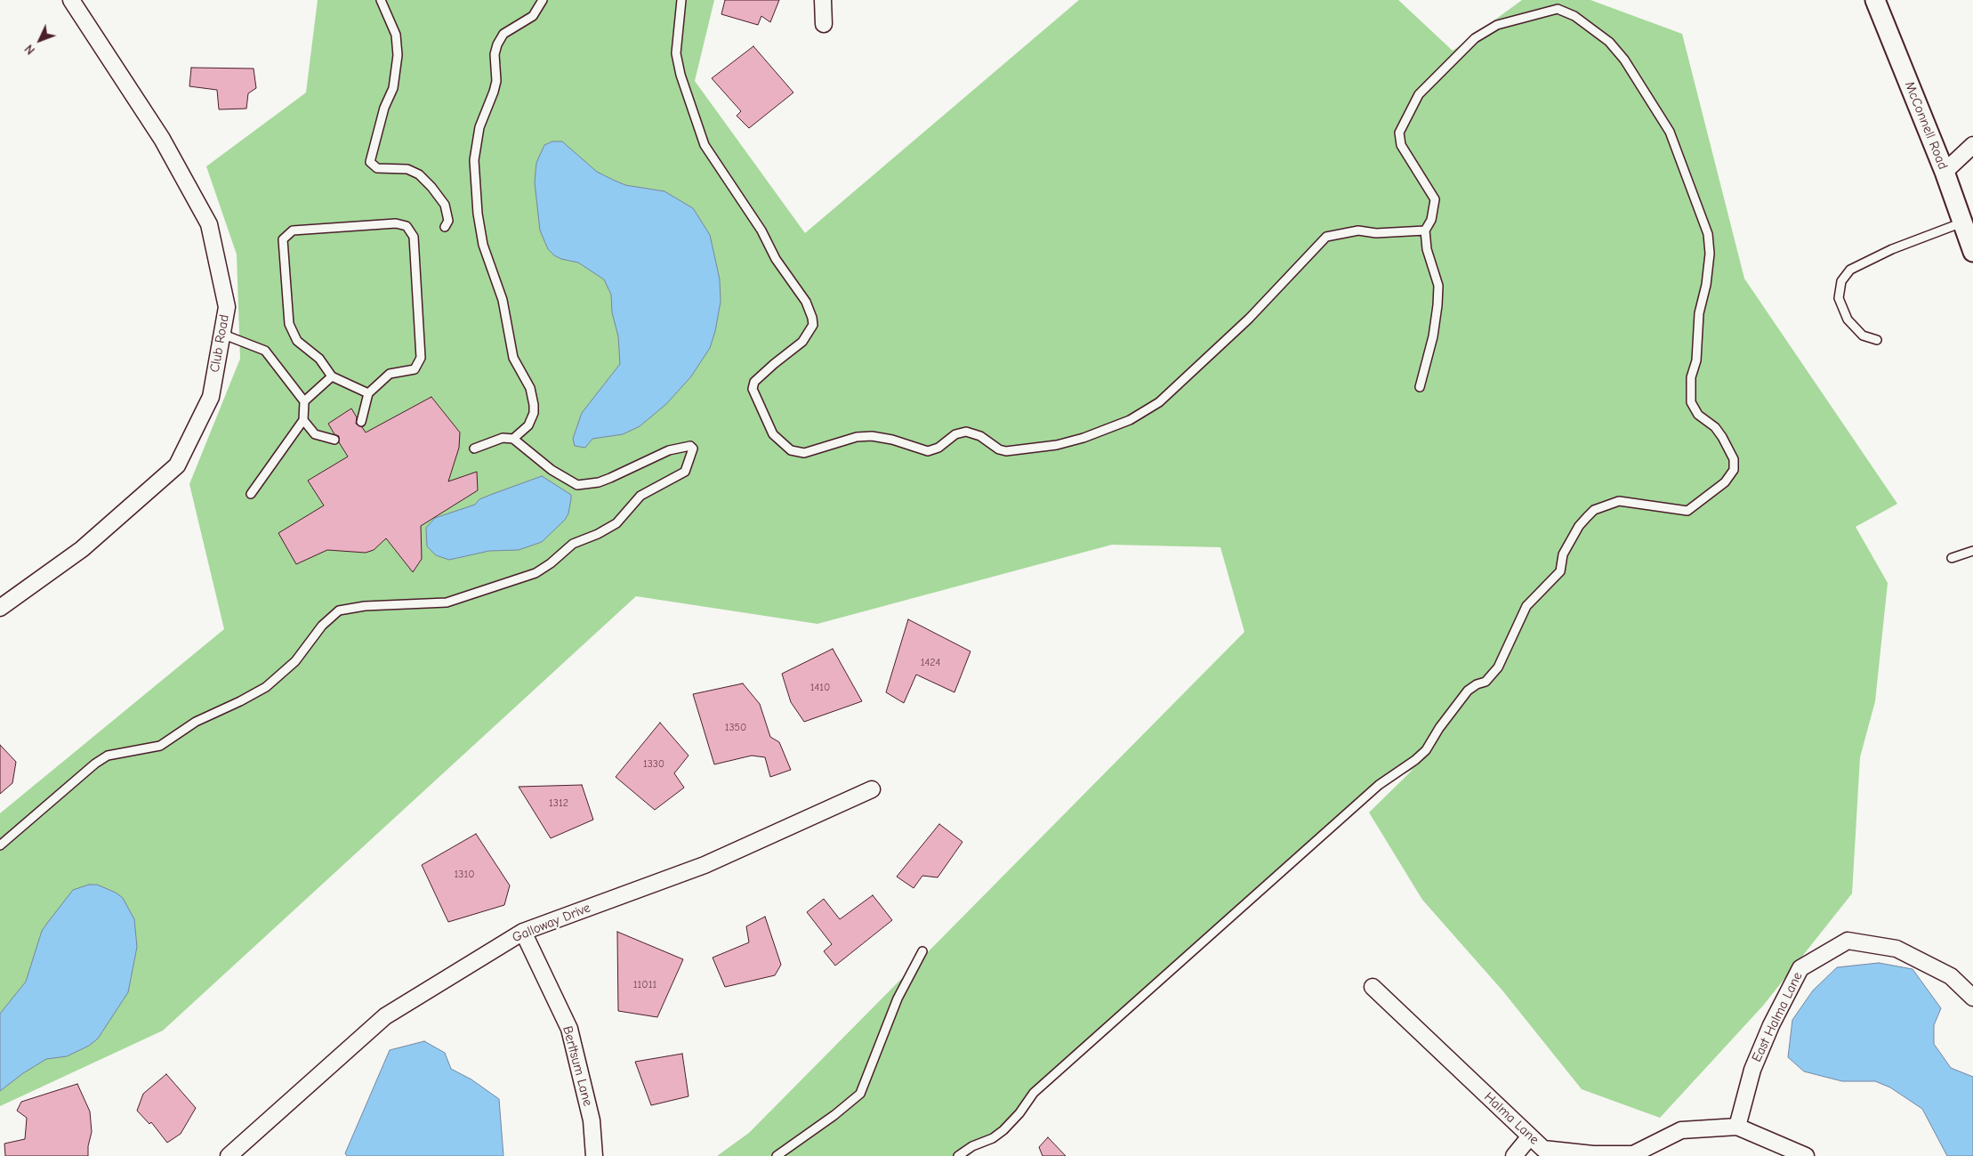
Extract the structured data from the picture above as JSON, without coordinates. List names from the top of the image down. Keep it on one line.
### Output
{"streets":{"street":["McConnell Road","Club Road","Galloway Drive","East Halma Lane","Berltsum Lane","Halma Lane"]},"crossings":[["Galloway Drive","Berltsum Lane"],["East Halma Lane","Halma Lane"]],"house_numbers":["1424","1410","1350","1330","1312","1310","11011"],"north":"bottom left"}
